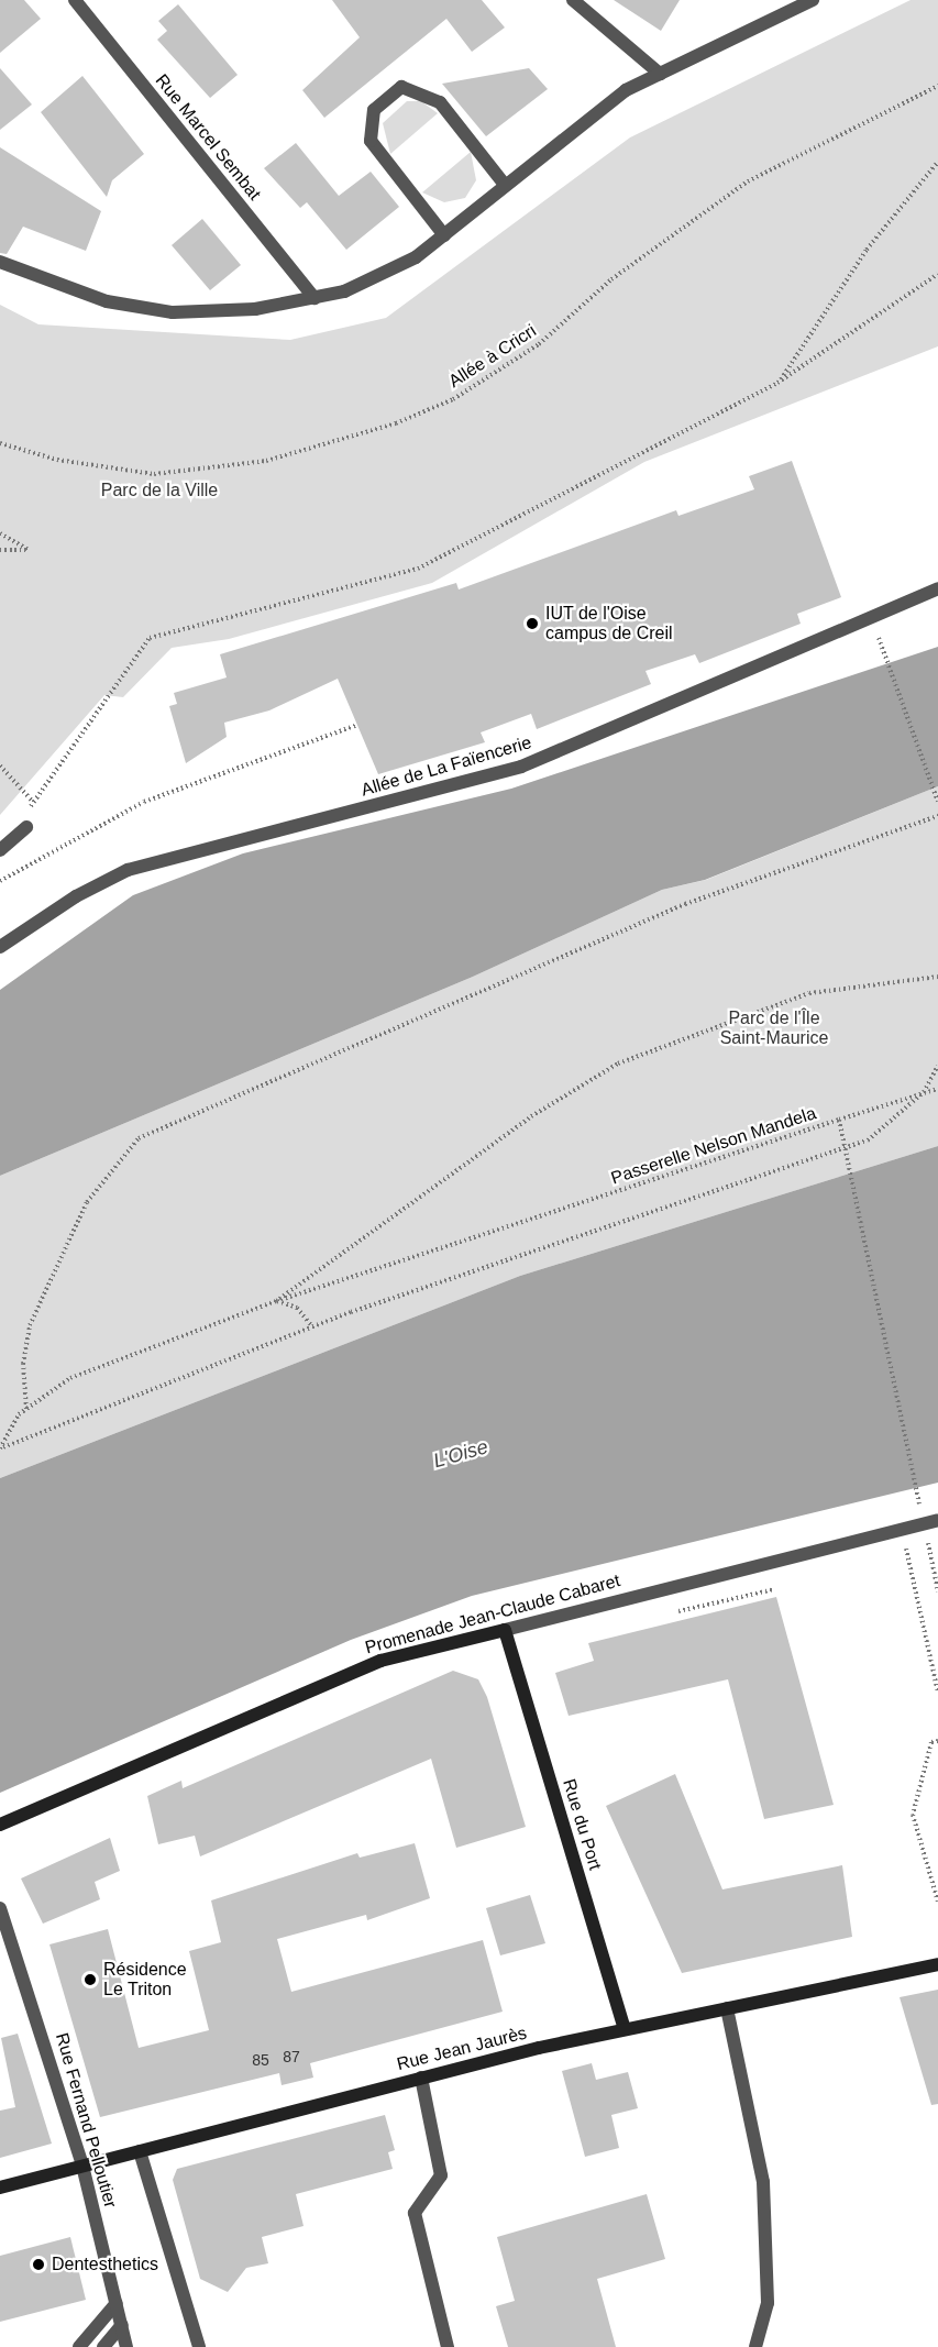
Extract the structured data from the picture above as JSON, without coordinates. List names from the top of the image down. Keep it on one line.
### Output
{"streets":{"street":["Rue Marcel Sembat","Allée de La Faïencerie","Promenade Jean-Claude Cabaret","Rue du Port","Rue Jean Jaurès","Rue Fernand Pelloutier"],"path":["Allée à Cricri","Passerelle Nelson Mandela"]},"crossings":[["Promenade Jean-Claude Cabaret","Rue du Port"],["Rue du Port","Rue Jean Jaurès"],["Rue Jean Jaurès","Rue Fernand Pelloutier"]],"water":["L'Oise"],"parks":["Parc de la Ville","Parc de l'Île Saint-Maurice"],"places":["IUT de l'Oise campus de Creil","Résidence Le Triton","Dentesthetics"],"house_numbers":["87","85"]}
